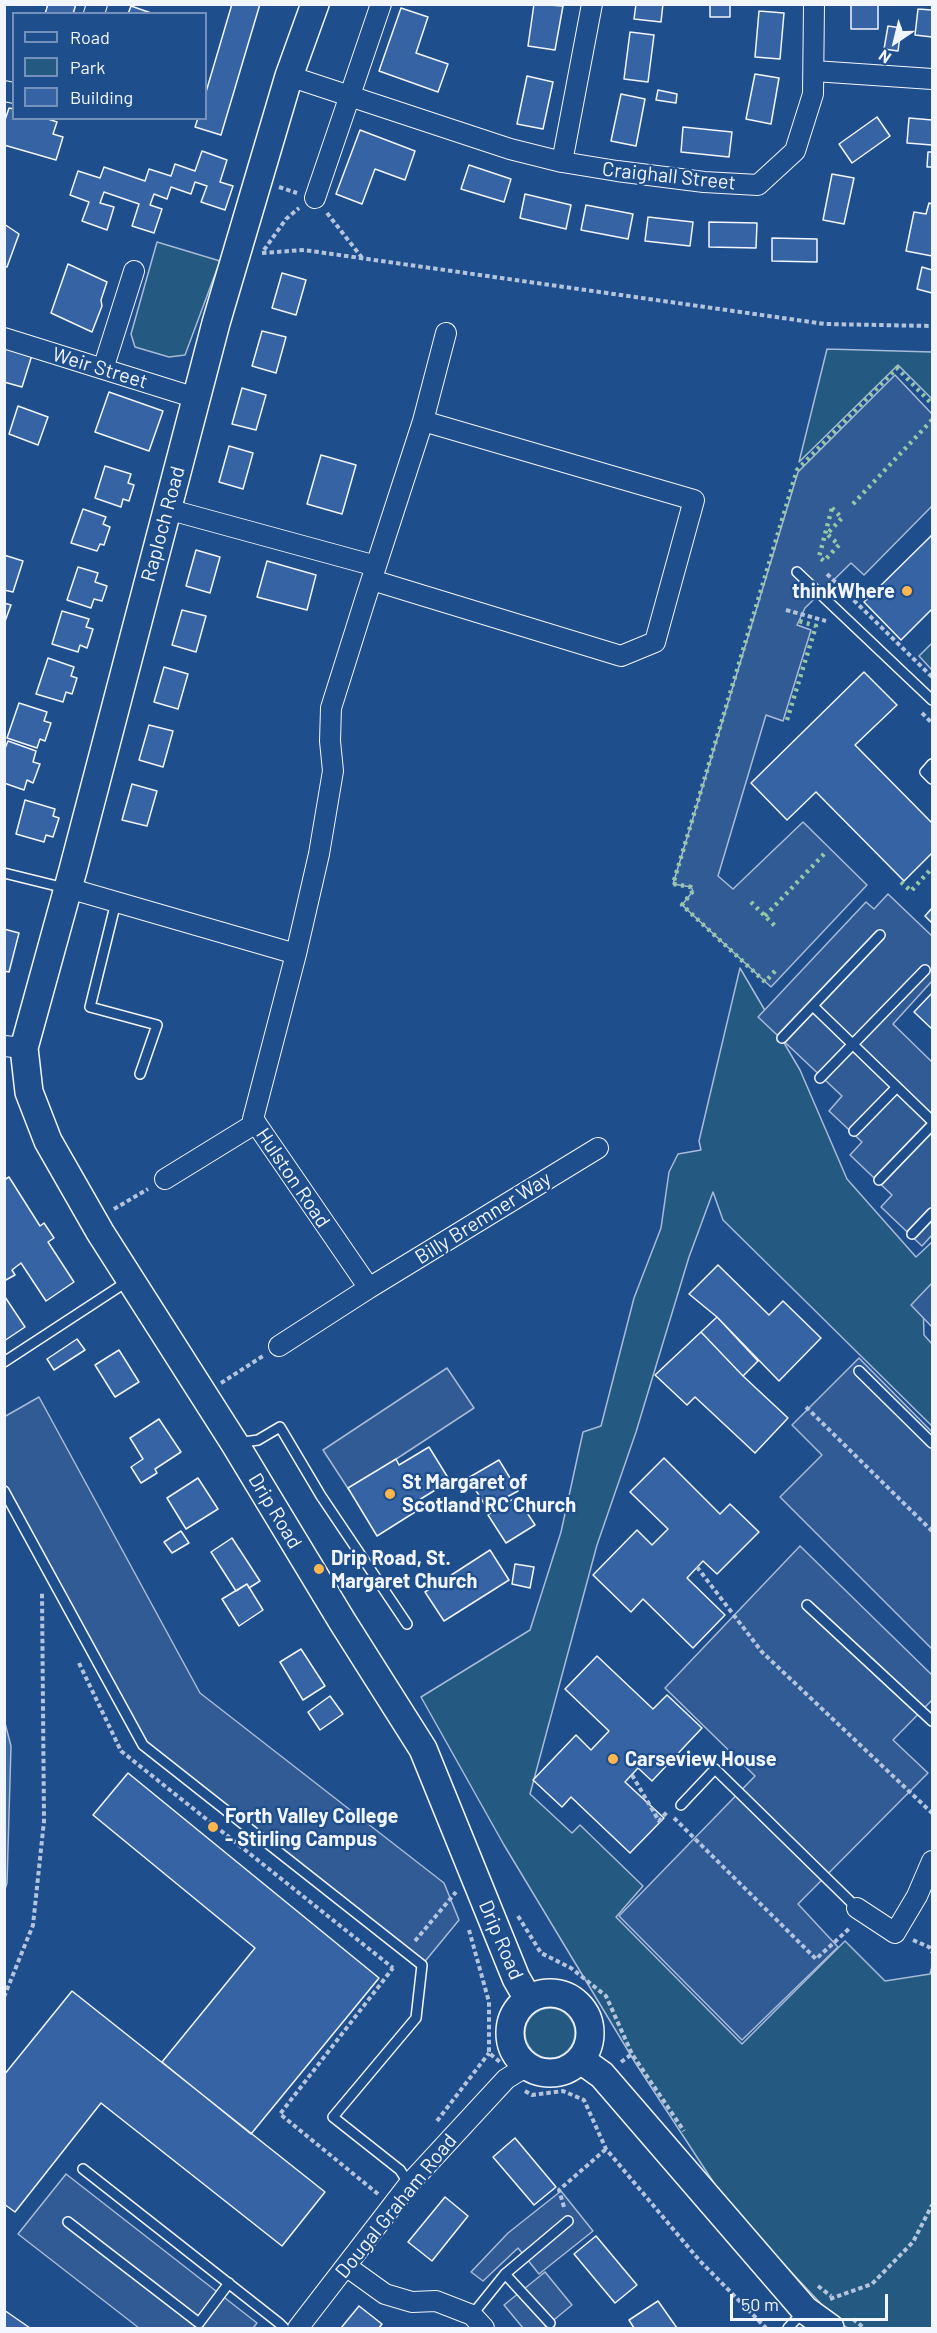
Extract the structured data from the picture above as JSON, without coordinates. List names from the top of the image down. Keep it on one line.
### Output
{"streets":{"street":["Craighall Street","Weir Street","Raploch Road","Hulston Road","Billy Bremner Way","Drip Road","Dougal Graham Road"]},"crossings":[["Craighall Street","Raploch Road"],["Weir Street","Raploch Road"],["Raploch Road","Drip Road"],["Hulston Road","Billy Bremner Way"],["Drip Road","Dougal Graham Road"]],"places":["thinkWhere","St Margaret of Scotland RC Church","Drip Road, St. Margaret Church","Carseview House","Forth Valley College - Stirling Campus"],"legend":["Road","Park","Building"],"scale_bar":"50 m","north":"bottom left"}
